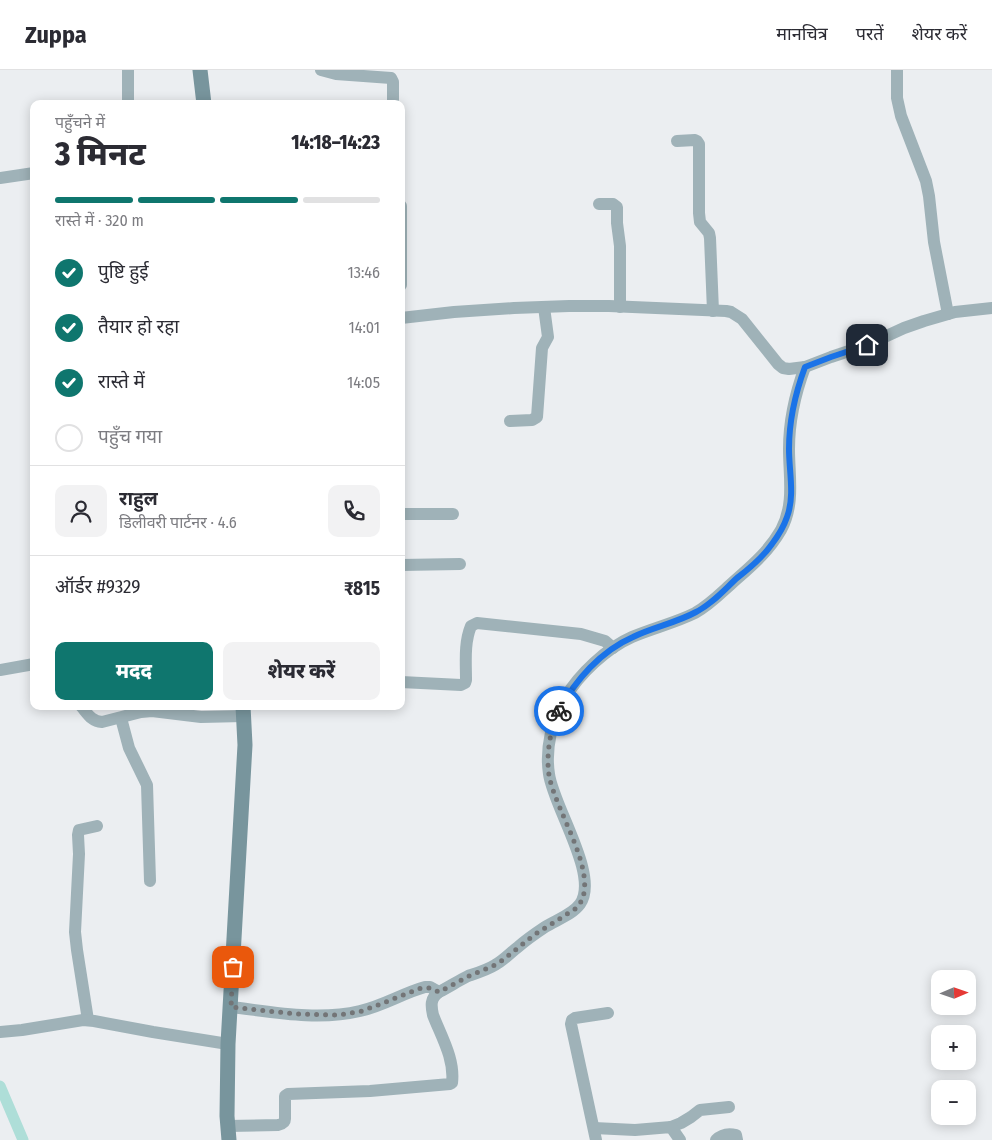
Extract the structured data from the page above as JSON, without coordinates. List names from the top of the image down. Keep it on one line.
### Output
{"north":"right","page":{"header":"Zuppa","nav":["मानचित्र","परतें","शेयर करें"],"heading":["3 मिनट","पहुँचने में","14:18–14:23"],"panel":["राहुल","डिलीवरी पार्टनर · 4.6","ऑर्डर #9329","₹815"],"bar":"रास्ते में · 320 m","list":[["पुष्टि हुई","13:46"],["तैयार हो रहा","14:01"],["रास्ते में","14:05"],"पहुँच गया"],"buttons":["मदद","शेयर करें"],"map_buttons":["+","−"]}}
